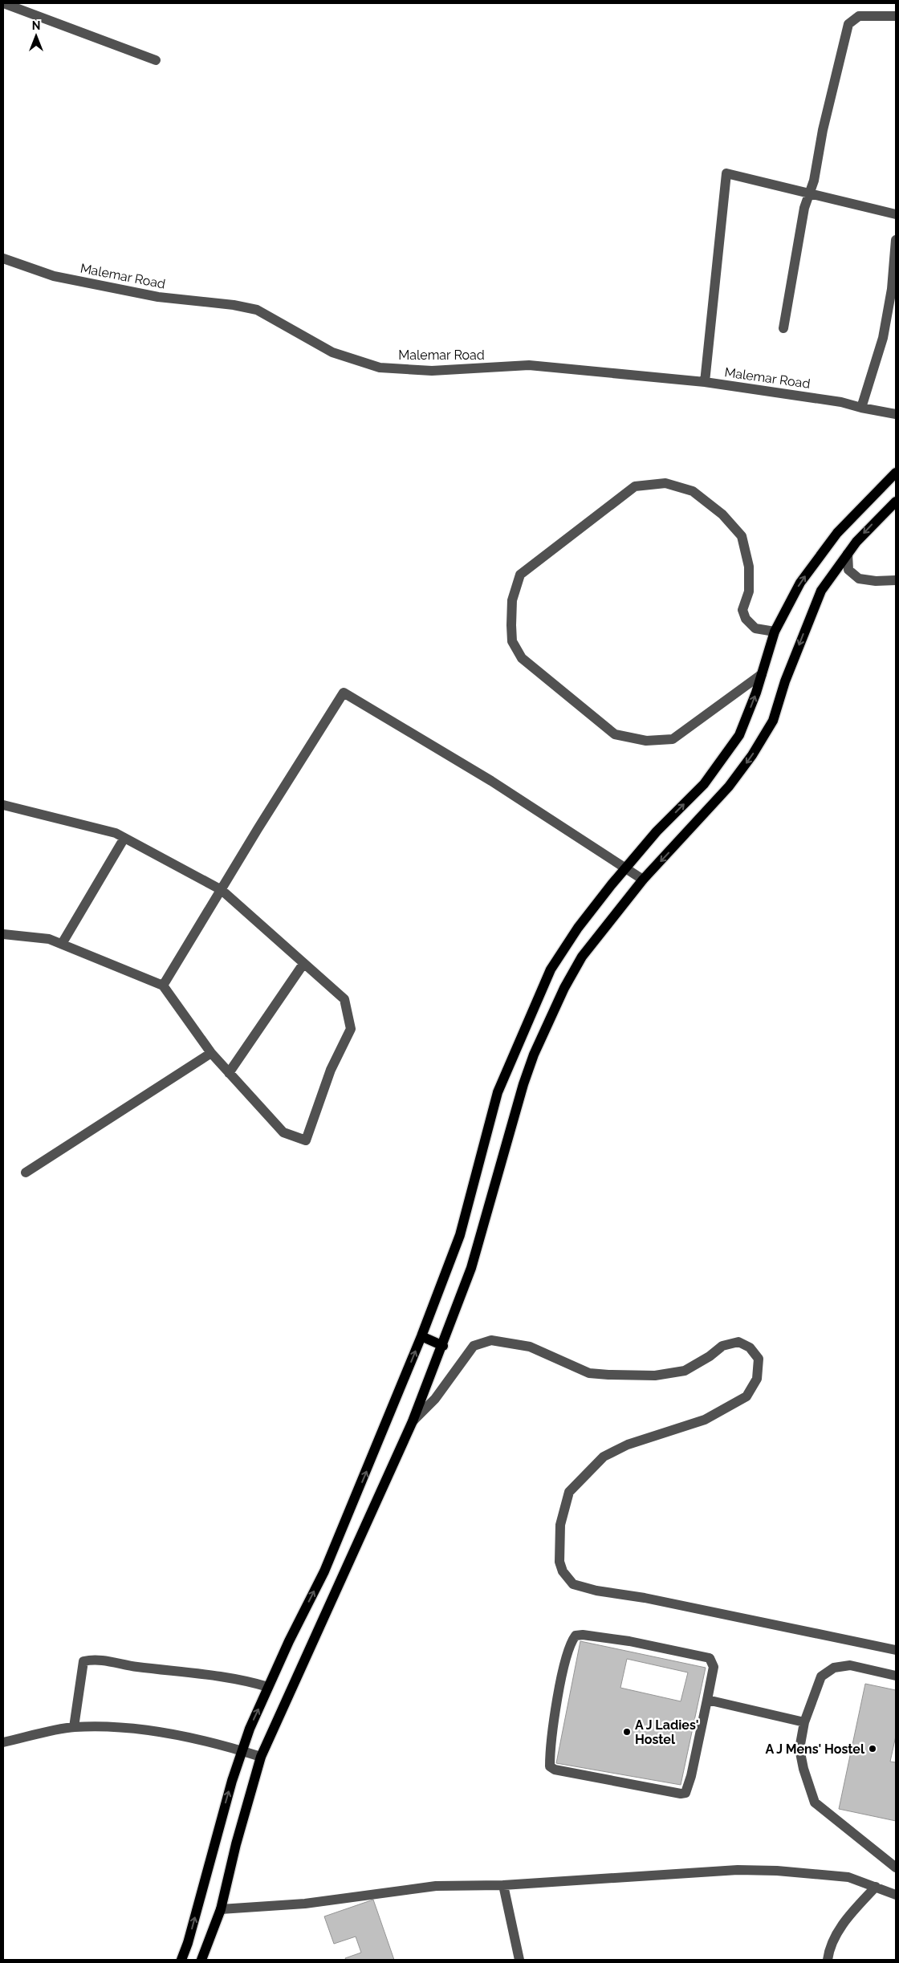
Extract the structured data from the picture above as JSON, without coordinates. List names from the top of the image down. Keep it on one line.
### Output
{"streets":{"street":["Malemar Road"]},"places":["A J Ladies' Hostel","A J Mens' Hostel"],"north":"top"}
